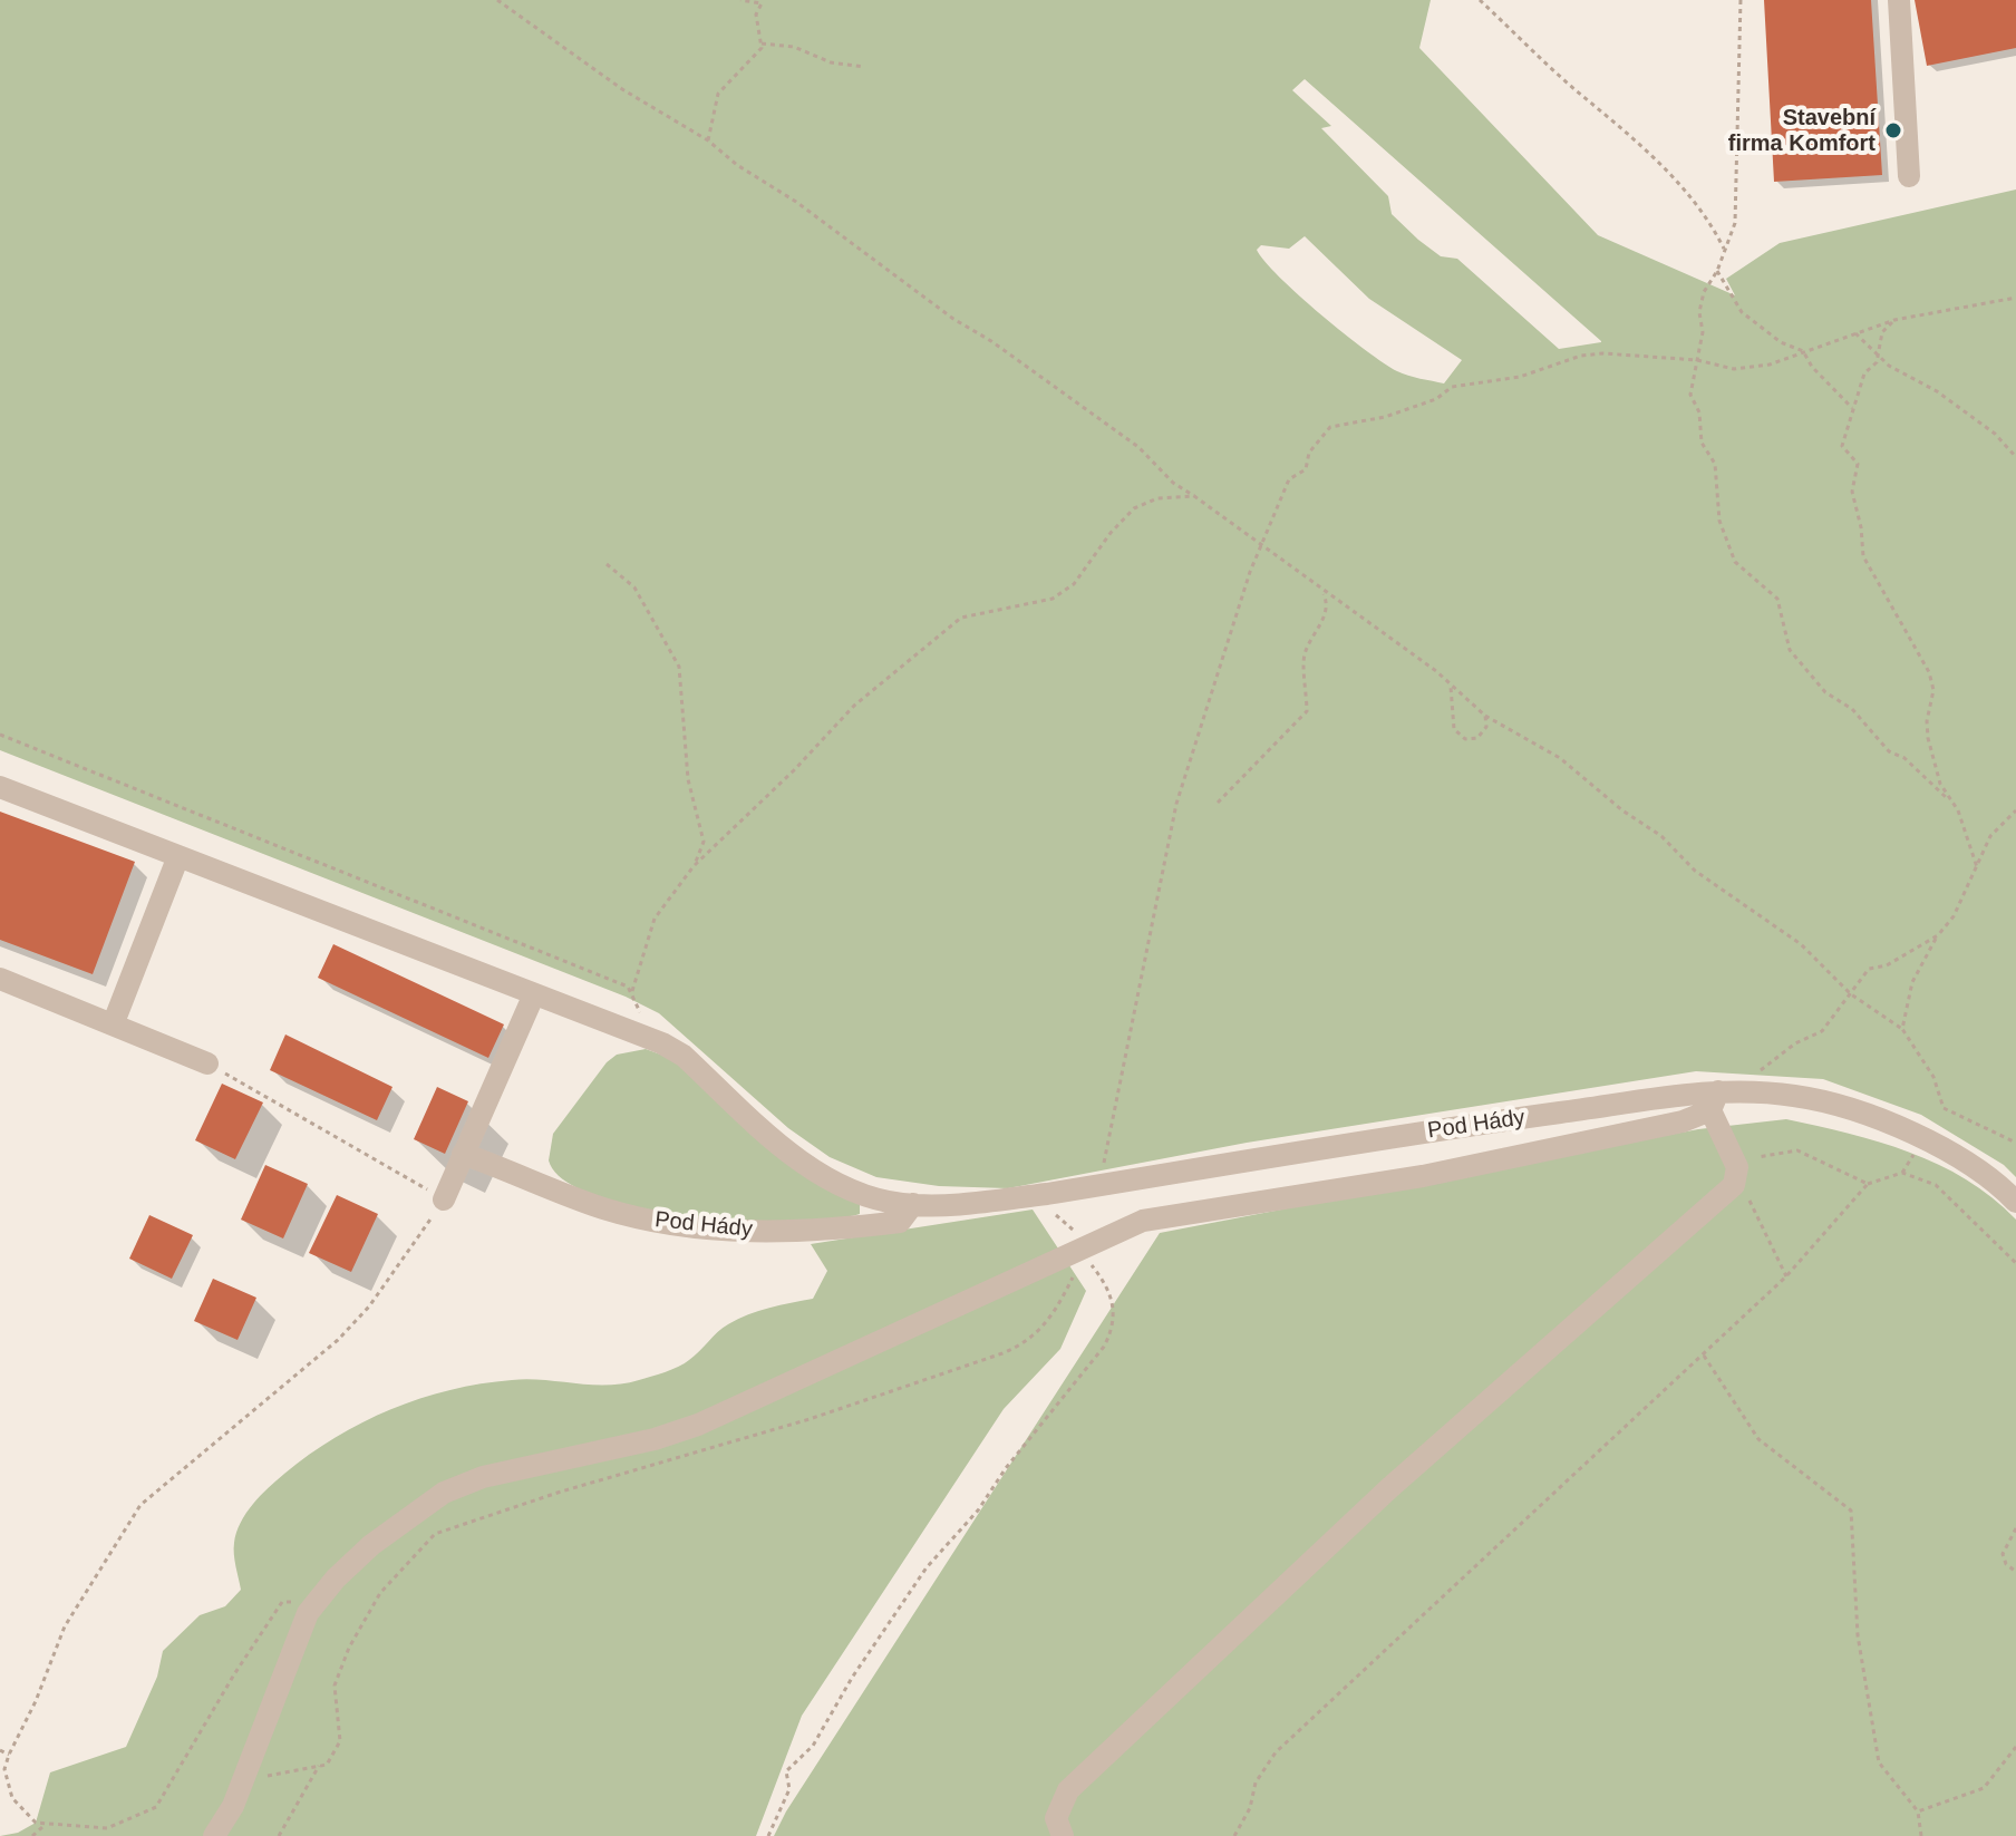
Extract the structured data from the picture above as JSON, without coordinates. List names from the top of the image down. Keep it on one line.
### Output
{"streets":{"street":["Pod Hády"]},"places":["Stavební firma Komfort"]}
